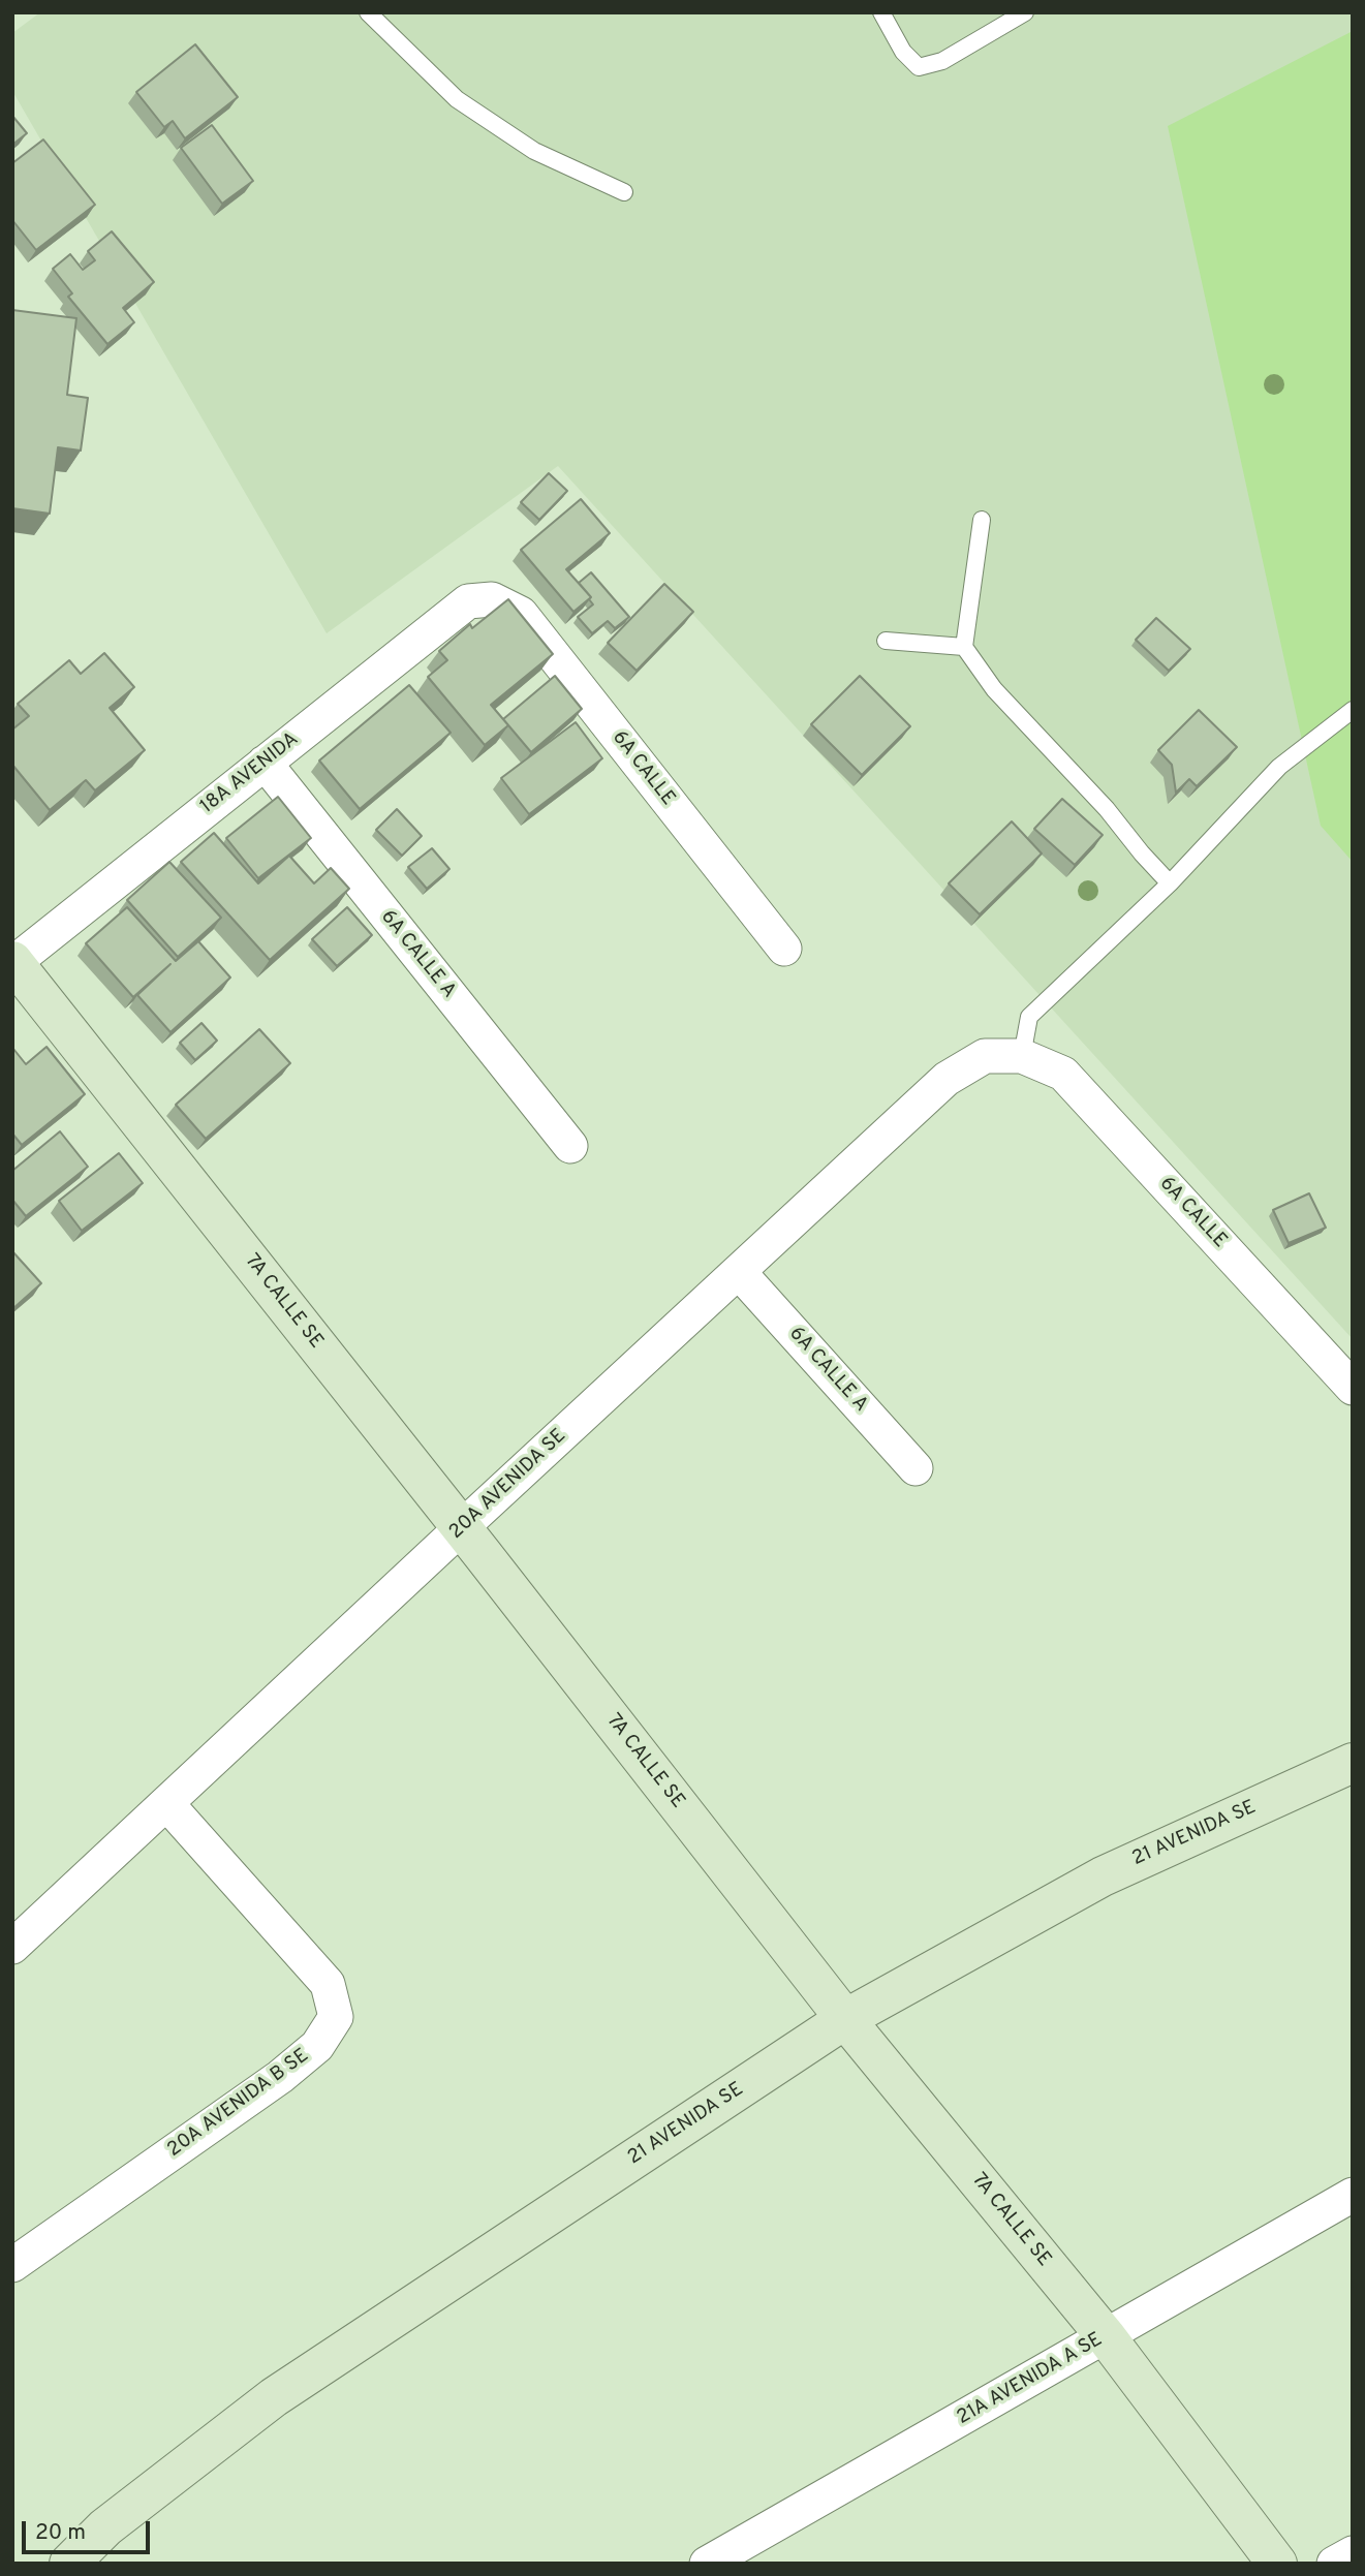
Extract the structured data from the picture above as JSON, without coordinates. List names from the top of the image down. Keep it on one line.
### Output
{"streets":{"street":["6A CALLE","18A AVENIDA","6A CALLE A","7A CALLE SE","20A AVENIDA SE","21 AVENIDA SE","20A AVENIDA B SE","21A AVENIDA A SE"]},"crossings":[["6A CALLE","18A AVENIDA"],["6A CALLE","20A AVENIDA SE"],["18A AVENIDA","6A CALLE A"],["18A AVENIDA","7A CALLE SE"],["6A CALLE A","20A AVENIDA SE"],["7A CALLE SE","20A AVENIDA SE"],["7A CALLE SE","21 AVENIDA SE"],["7A CALLE SE","21A AVENIDA A SE"],["20A AVENIDA SE","20A AVENIDA B SE"]],"scale_bar":"20 m"}
